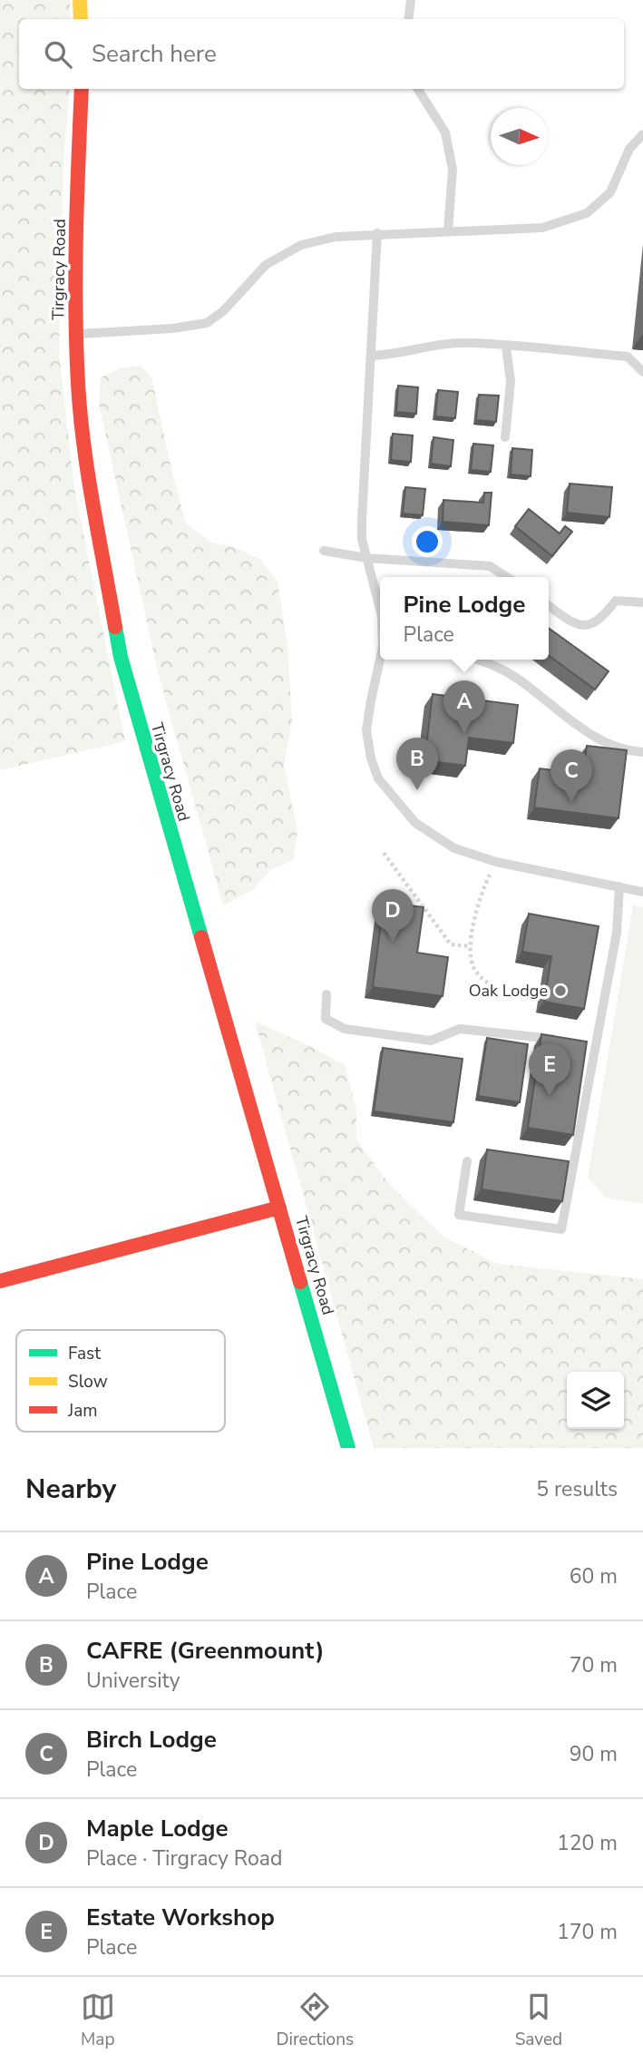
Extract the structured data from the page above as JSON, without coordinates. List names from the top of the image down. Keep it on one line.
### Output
{"streets":{"street":["Tirgracy Road"]},"places":["Oak Lodge"],"legend":["Fast","Slow","Jam"],"north":"right","page":{"search":"Search here","popup":["Pine Lodge","Place"],"pins":["A","B","C","D","E"],"heading":["Nearby","5 results"],"list":[{"mark":"A","name":"Pine Lodge","note":"Place","value":"60 m"},{"mark":"B","name":"CAFRE (Greenmount)","note":"University","value":"70 m"},{"mark":"C","name":"Birch Lodge","note":"Place","value":"90 m"},{"mark":"D","name":"Maple Lodge","note":"Place · Tirgracy Road","value":"120 m"},{"mark":"E","name":"Estate Workshop","note":"Place","value":"170 m"}],"nav":["Map","Directions","Saved"]}}
